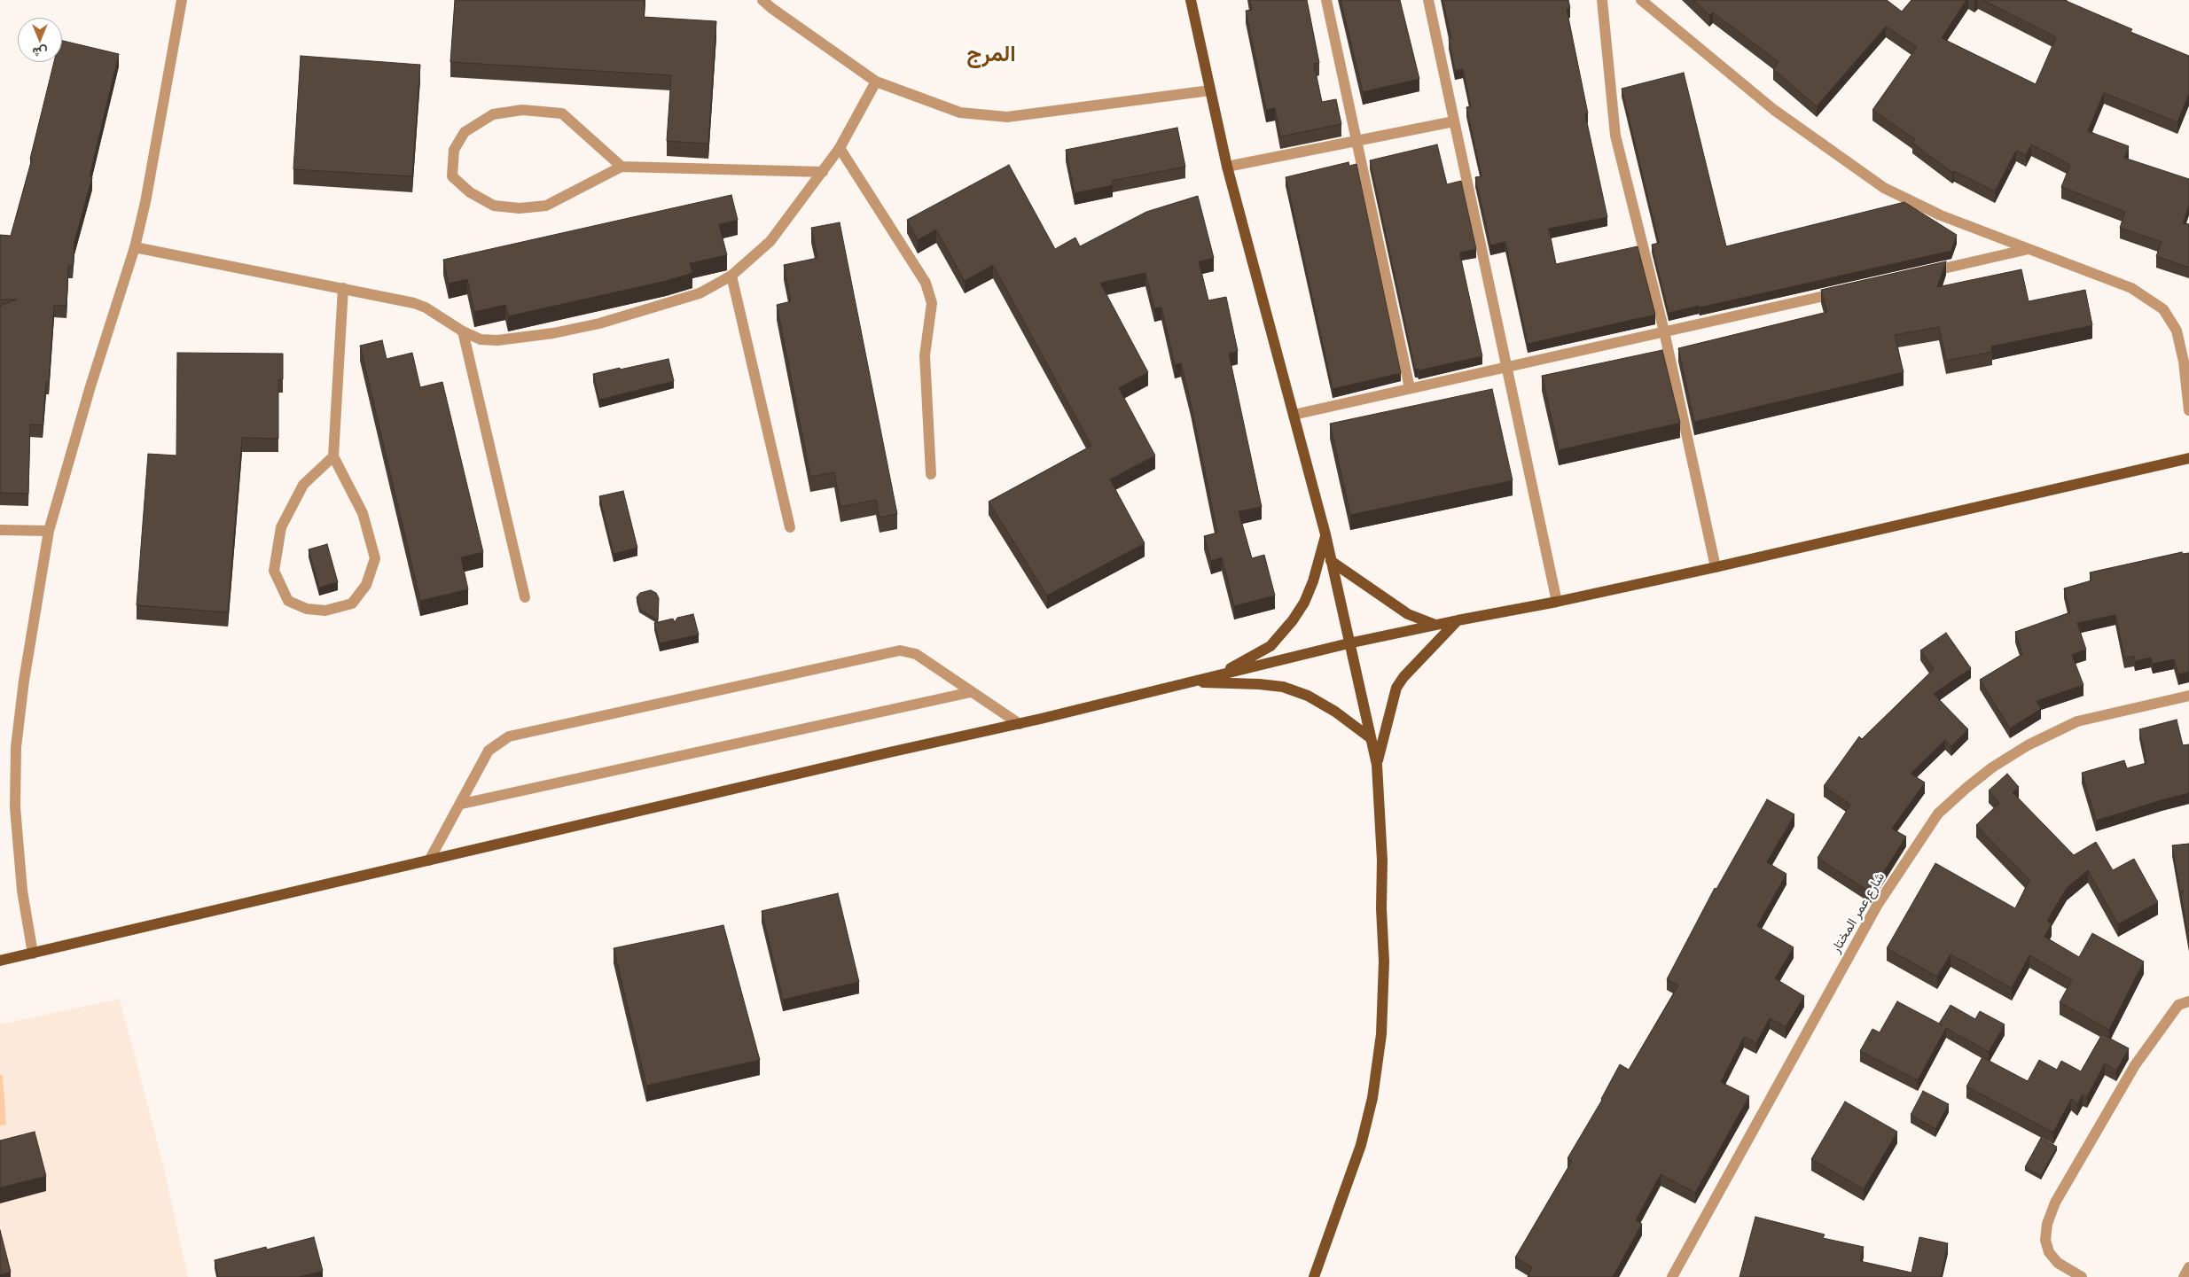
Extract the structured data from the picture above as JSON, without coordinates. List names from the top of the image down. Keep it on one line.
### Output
{"streets":{"street":["شارع عمر المختار"]},"districts":["المرج"],"north":"bottom"}
